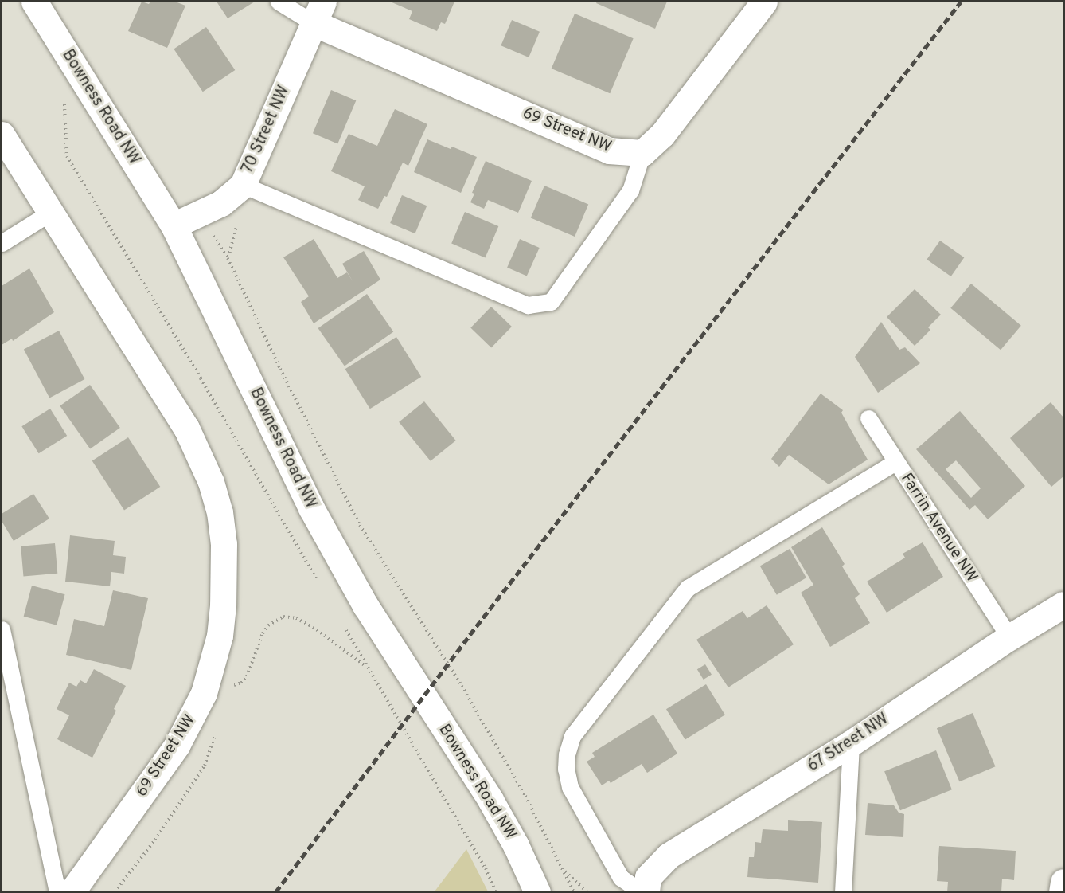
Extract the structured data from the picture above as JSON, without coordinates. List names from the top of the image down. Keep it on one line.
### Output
{"streets":{"street":["Bowness Road NW","70 Street NW","69 Street NW","67 Street NW"],"lane":["Farrin Avenue NW"]},"crossings":[["Bowness Road NW","70 Street NW"],["70 Street NW","69 Street NW"],["Farrin Avenue NW","67 Street NW"]]}
